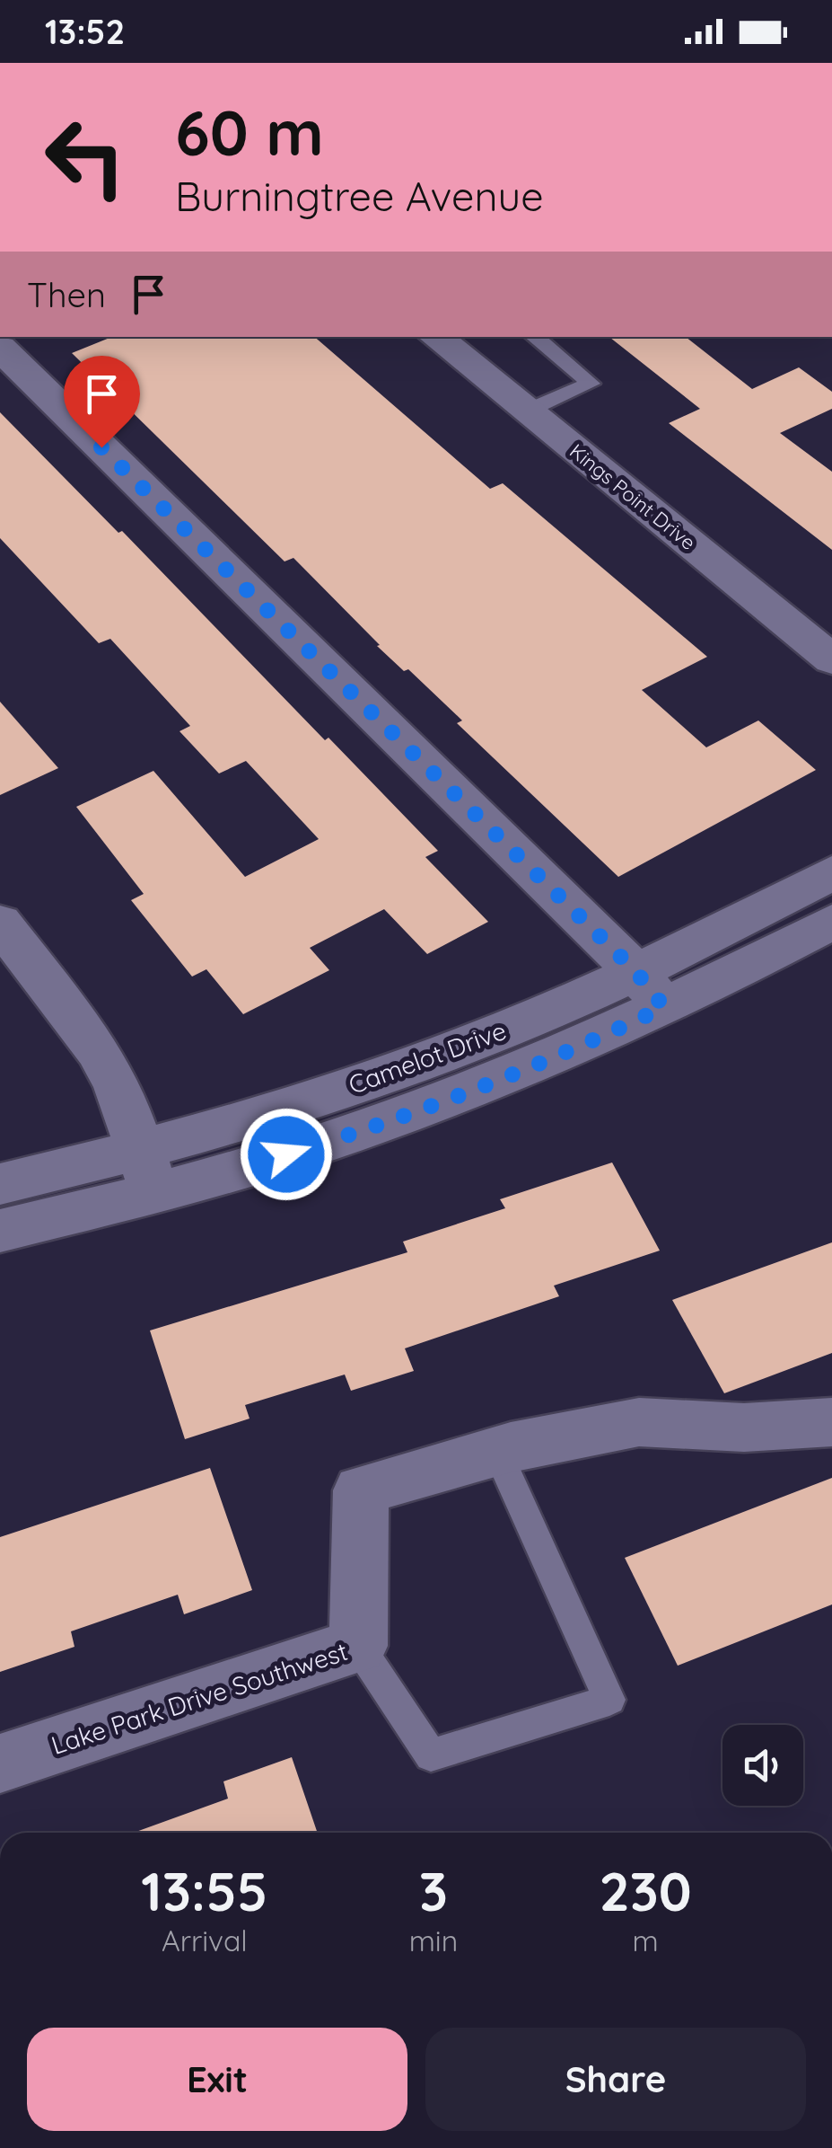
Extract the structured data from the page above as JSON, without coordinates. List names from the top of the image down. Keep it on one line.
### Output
{"streets":{"street":["Kings Point Drive","Camelot Drive","Lake Park Drive Southwest"]},"page":{"status":"13:52","turn":["60 m","Burningtree Avenue"],"then":"Then","eta":["13:55","Arrival","3","min","230","m"],"buttons":["Exit","Share"]}}
